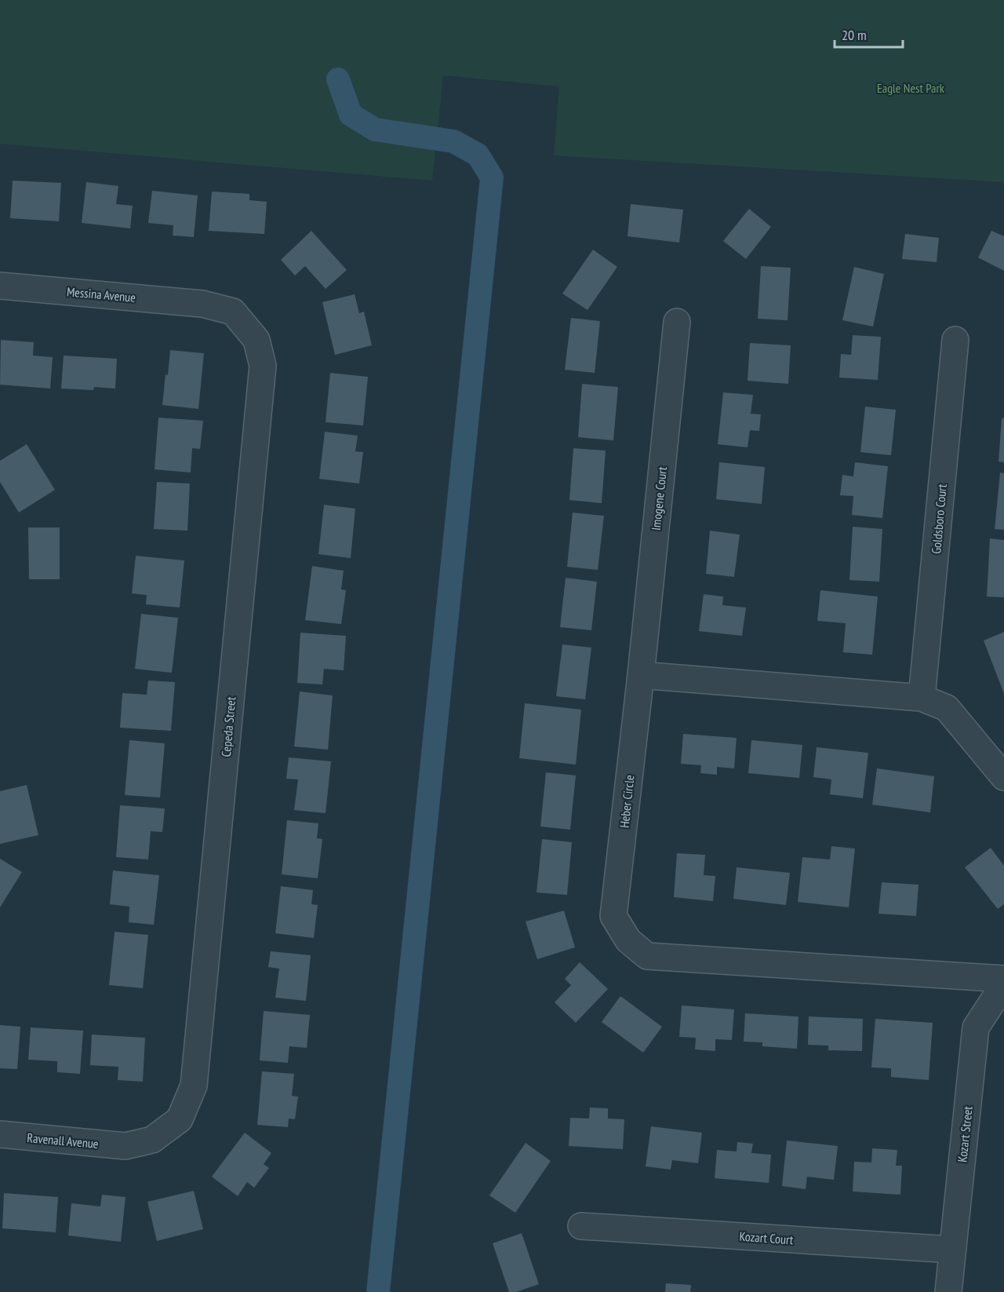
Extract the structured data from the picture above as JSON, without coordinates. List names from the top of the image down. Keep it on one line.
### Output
{"streets":{"street":["Messina Avenue","Imogene Court","Goldsboro Court","Cepeda Street","Heber Circle","Kozart Street","Ravenall Avenue","Kozart Court"]},"crossings":[["Messina Avenue","Cepeda Street"],["Imogene Court","Heber Circle"],["Cepeda Street","Ravenall Avenue"],["Kozart Street","Kozart Court"]],"parks":["Eagle Nest Park"],"scale_bar":"20 m"}
